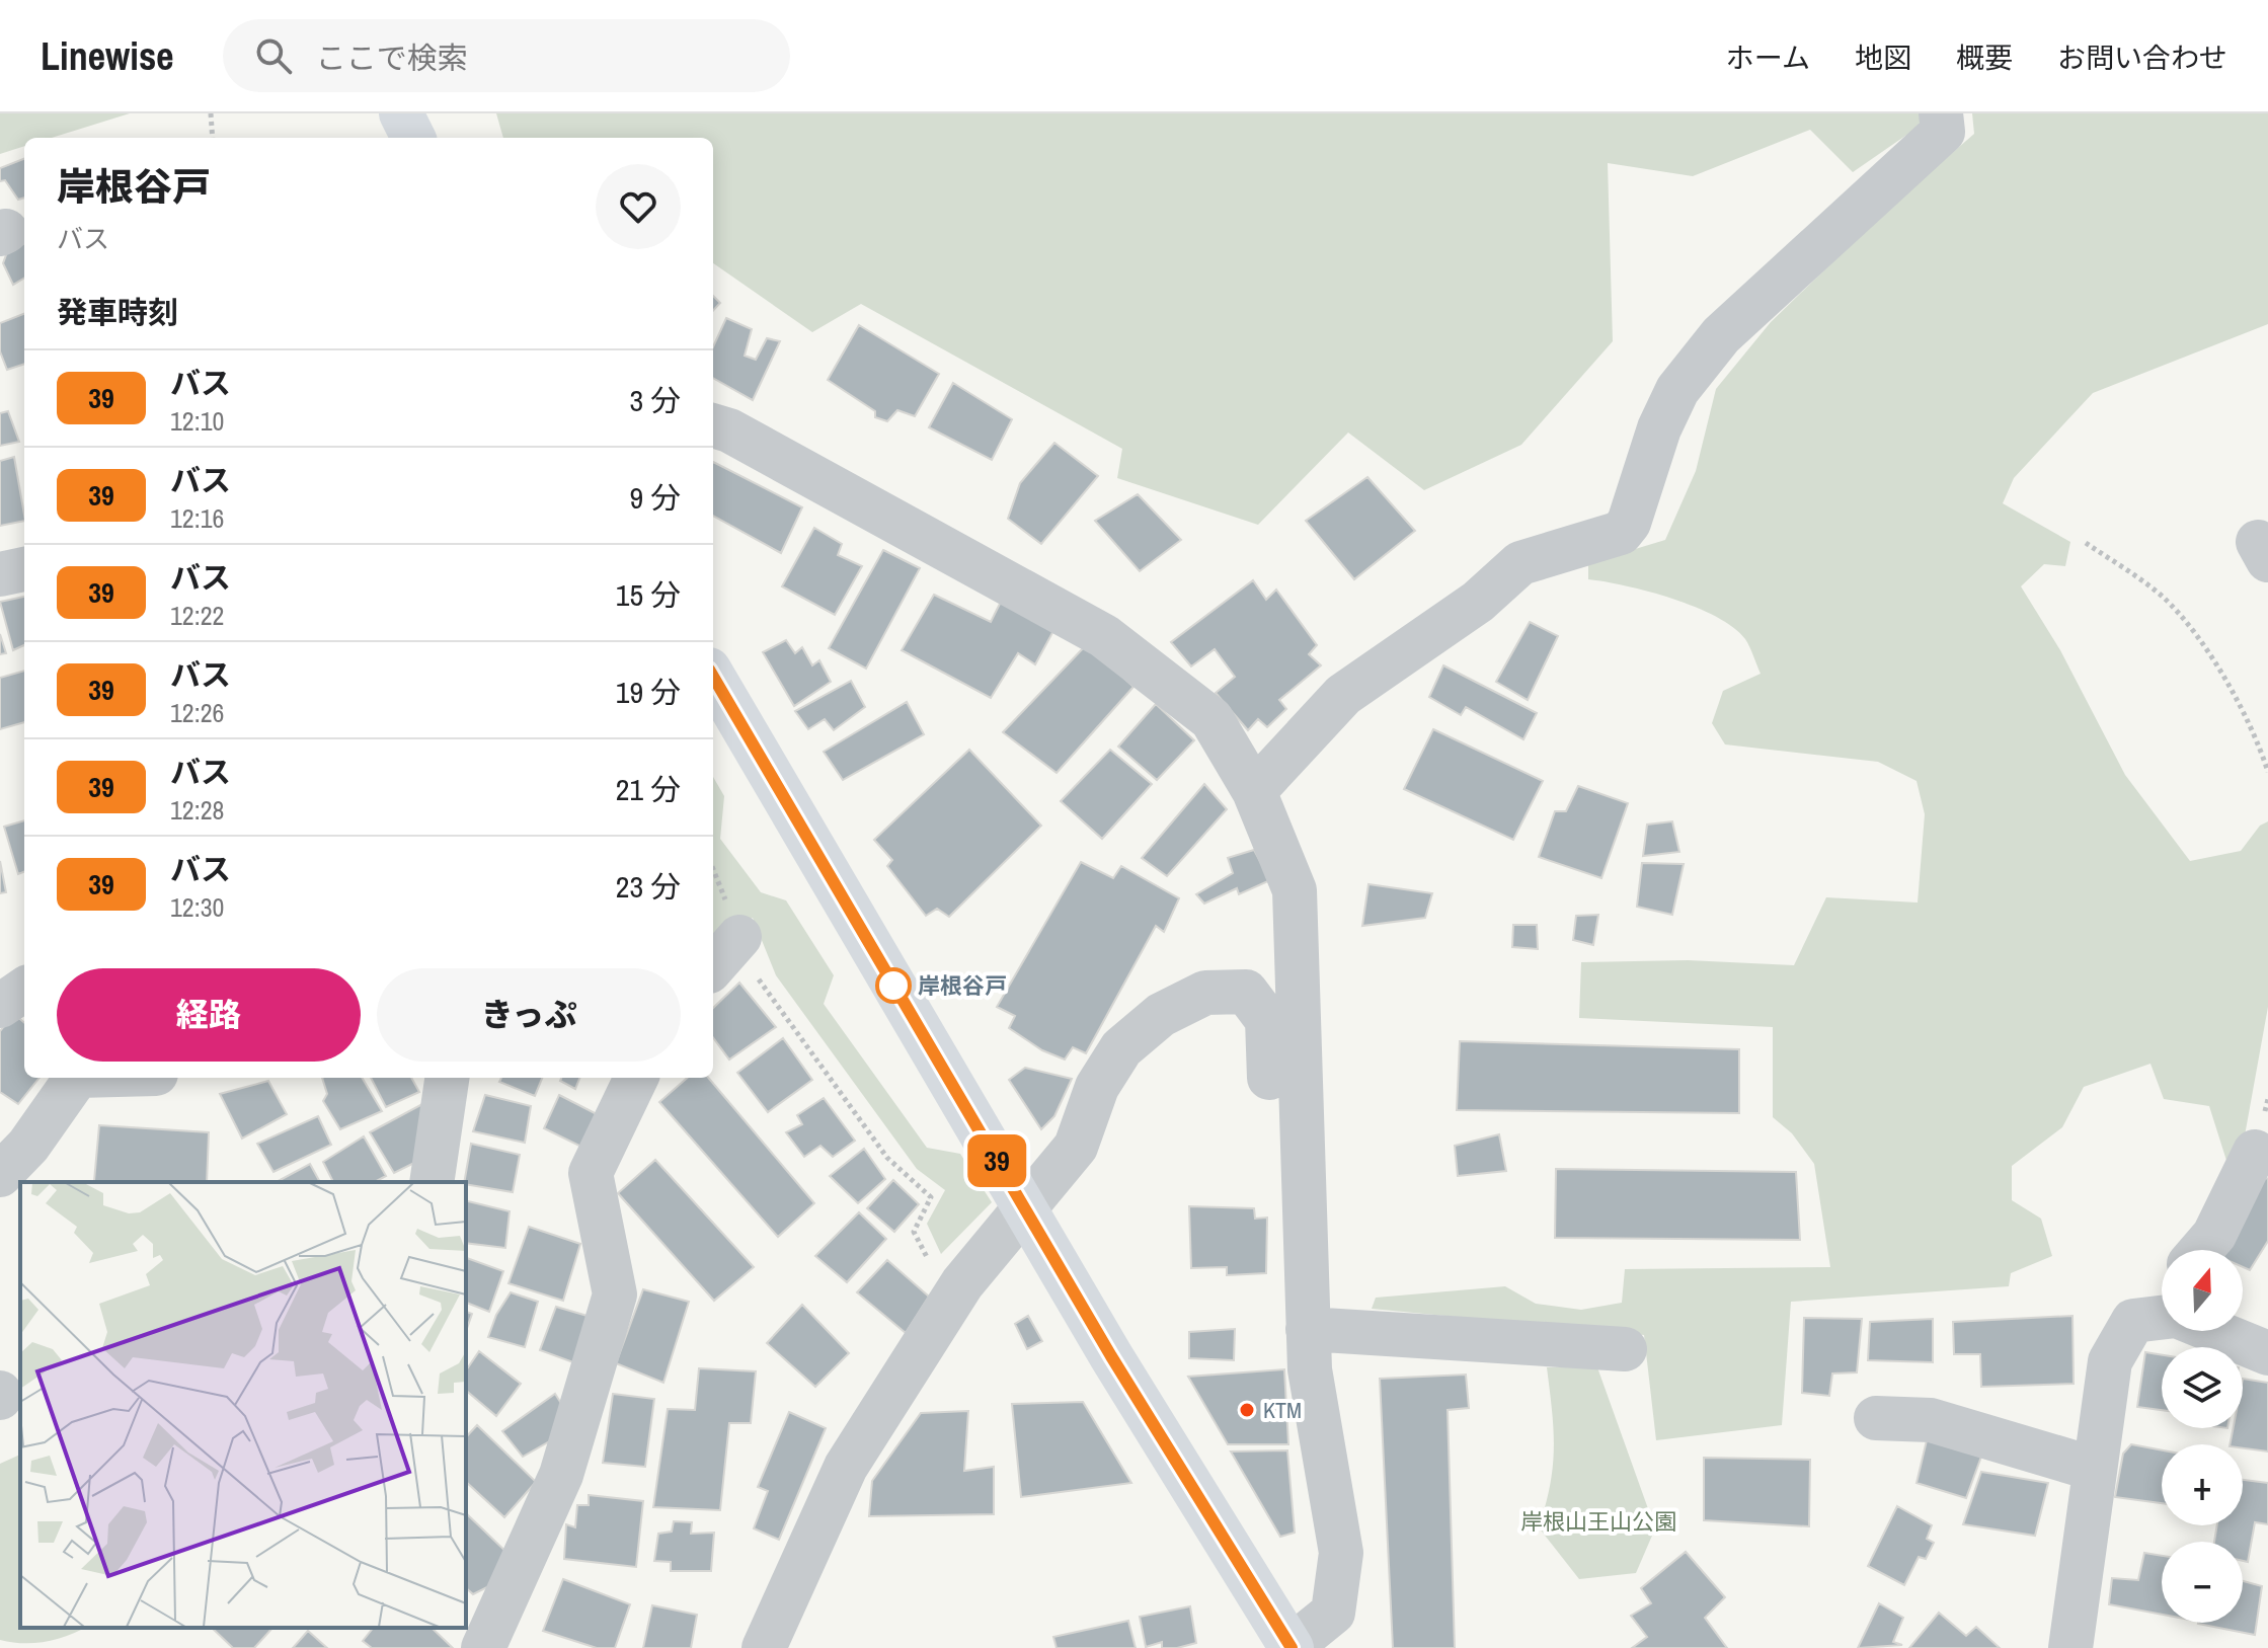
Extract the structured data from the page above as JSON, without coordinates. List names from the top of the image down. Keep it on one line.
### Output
{"parks":["岸根山王山公園"],"places":["岸根谷戸","KTM"],"lines":["bus line 39"],"north":"top","page":{"header":"Linewise","search":"ここで検索","nav":["ホーム","地図","概要","お問い合わせ"],"on_map":"39","heading":[["岸根谷戸","バス"],"発車時刻"],"list":[{"mark":"39","name":"バス","note":"12:10","value":"3 分"},{"mark":"39","name":"バス","note":"12:16","value":"9 分"},{"mark":"39","name":"バス","note":"12:22","value":"15 分"},{"mark":"39","name":"バス","note":"12:26","value":"19 分"},{"mark":"39","name":"バス","note":"12:28","value":"21 分"},{"mark":"39","name":"バス","note":"12:30","value":"23 分"}],"buttons":["経路","きっぷ"],"map_buttons":["+","−"]}}
